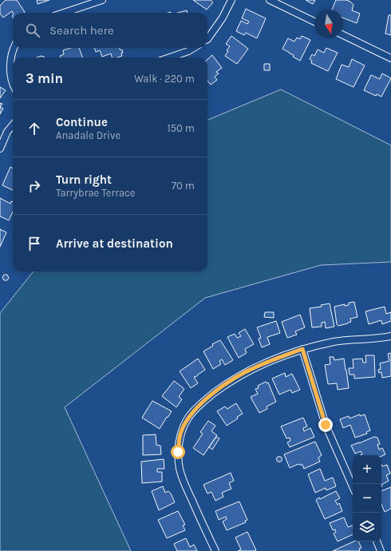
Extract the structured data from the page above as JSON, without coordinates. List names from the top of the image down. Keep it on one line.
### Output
{"north":"bottom","page":{"search":"Search here","heading":["3 min","Walk · 220 m"],"list":[["Continue","Anadale Drive","150 m"],["Turn right","Tarrybrae Terrace","70 m"],"Arrive at destination"],"map_buttons":["+","−"]}}
